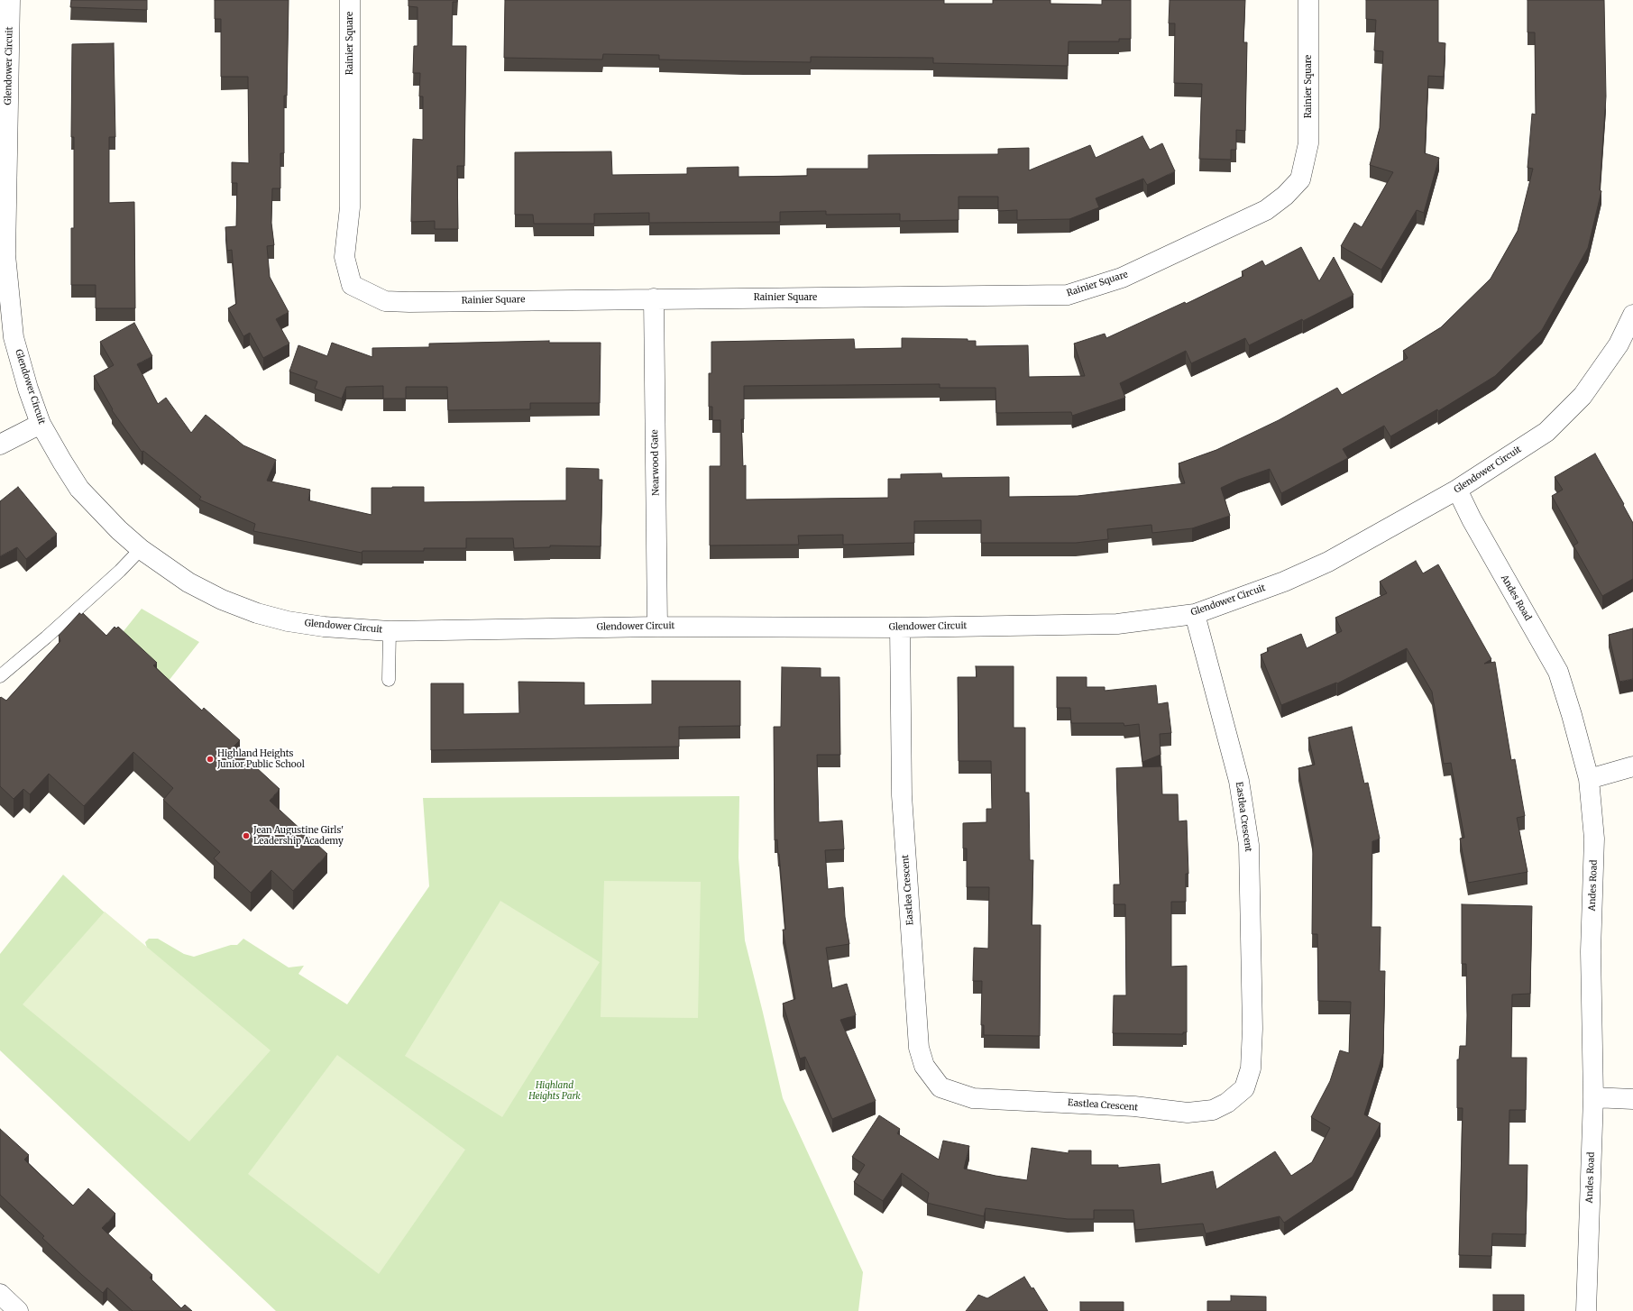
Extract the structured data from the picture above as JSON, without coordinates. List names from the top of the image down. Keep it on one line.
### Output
{"streets":{"street":["Rainier Square","Glendower Circuit","Nearwood Gate","Andes Road","Eastlea Crescent"]},"crossings":[["Rainier Square","Nearwood Gate"],["Glendower Circuit","Nearwood Gate"],["Glendower Circuit","Andes Road"],["Glendower Circuit","Eastlea Crescent"]],"parks":["Highland Heights Park"],"places":["Highland Heights Junior Public School","Jean Augustine Girls' Leadership Academy"]}
